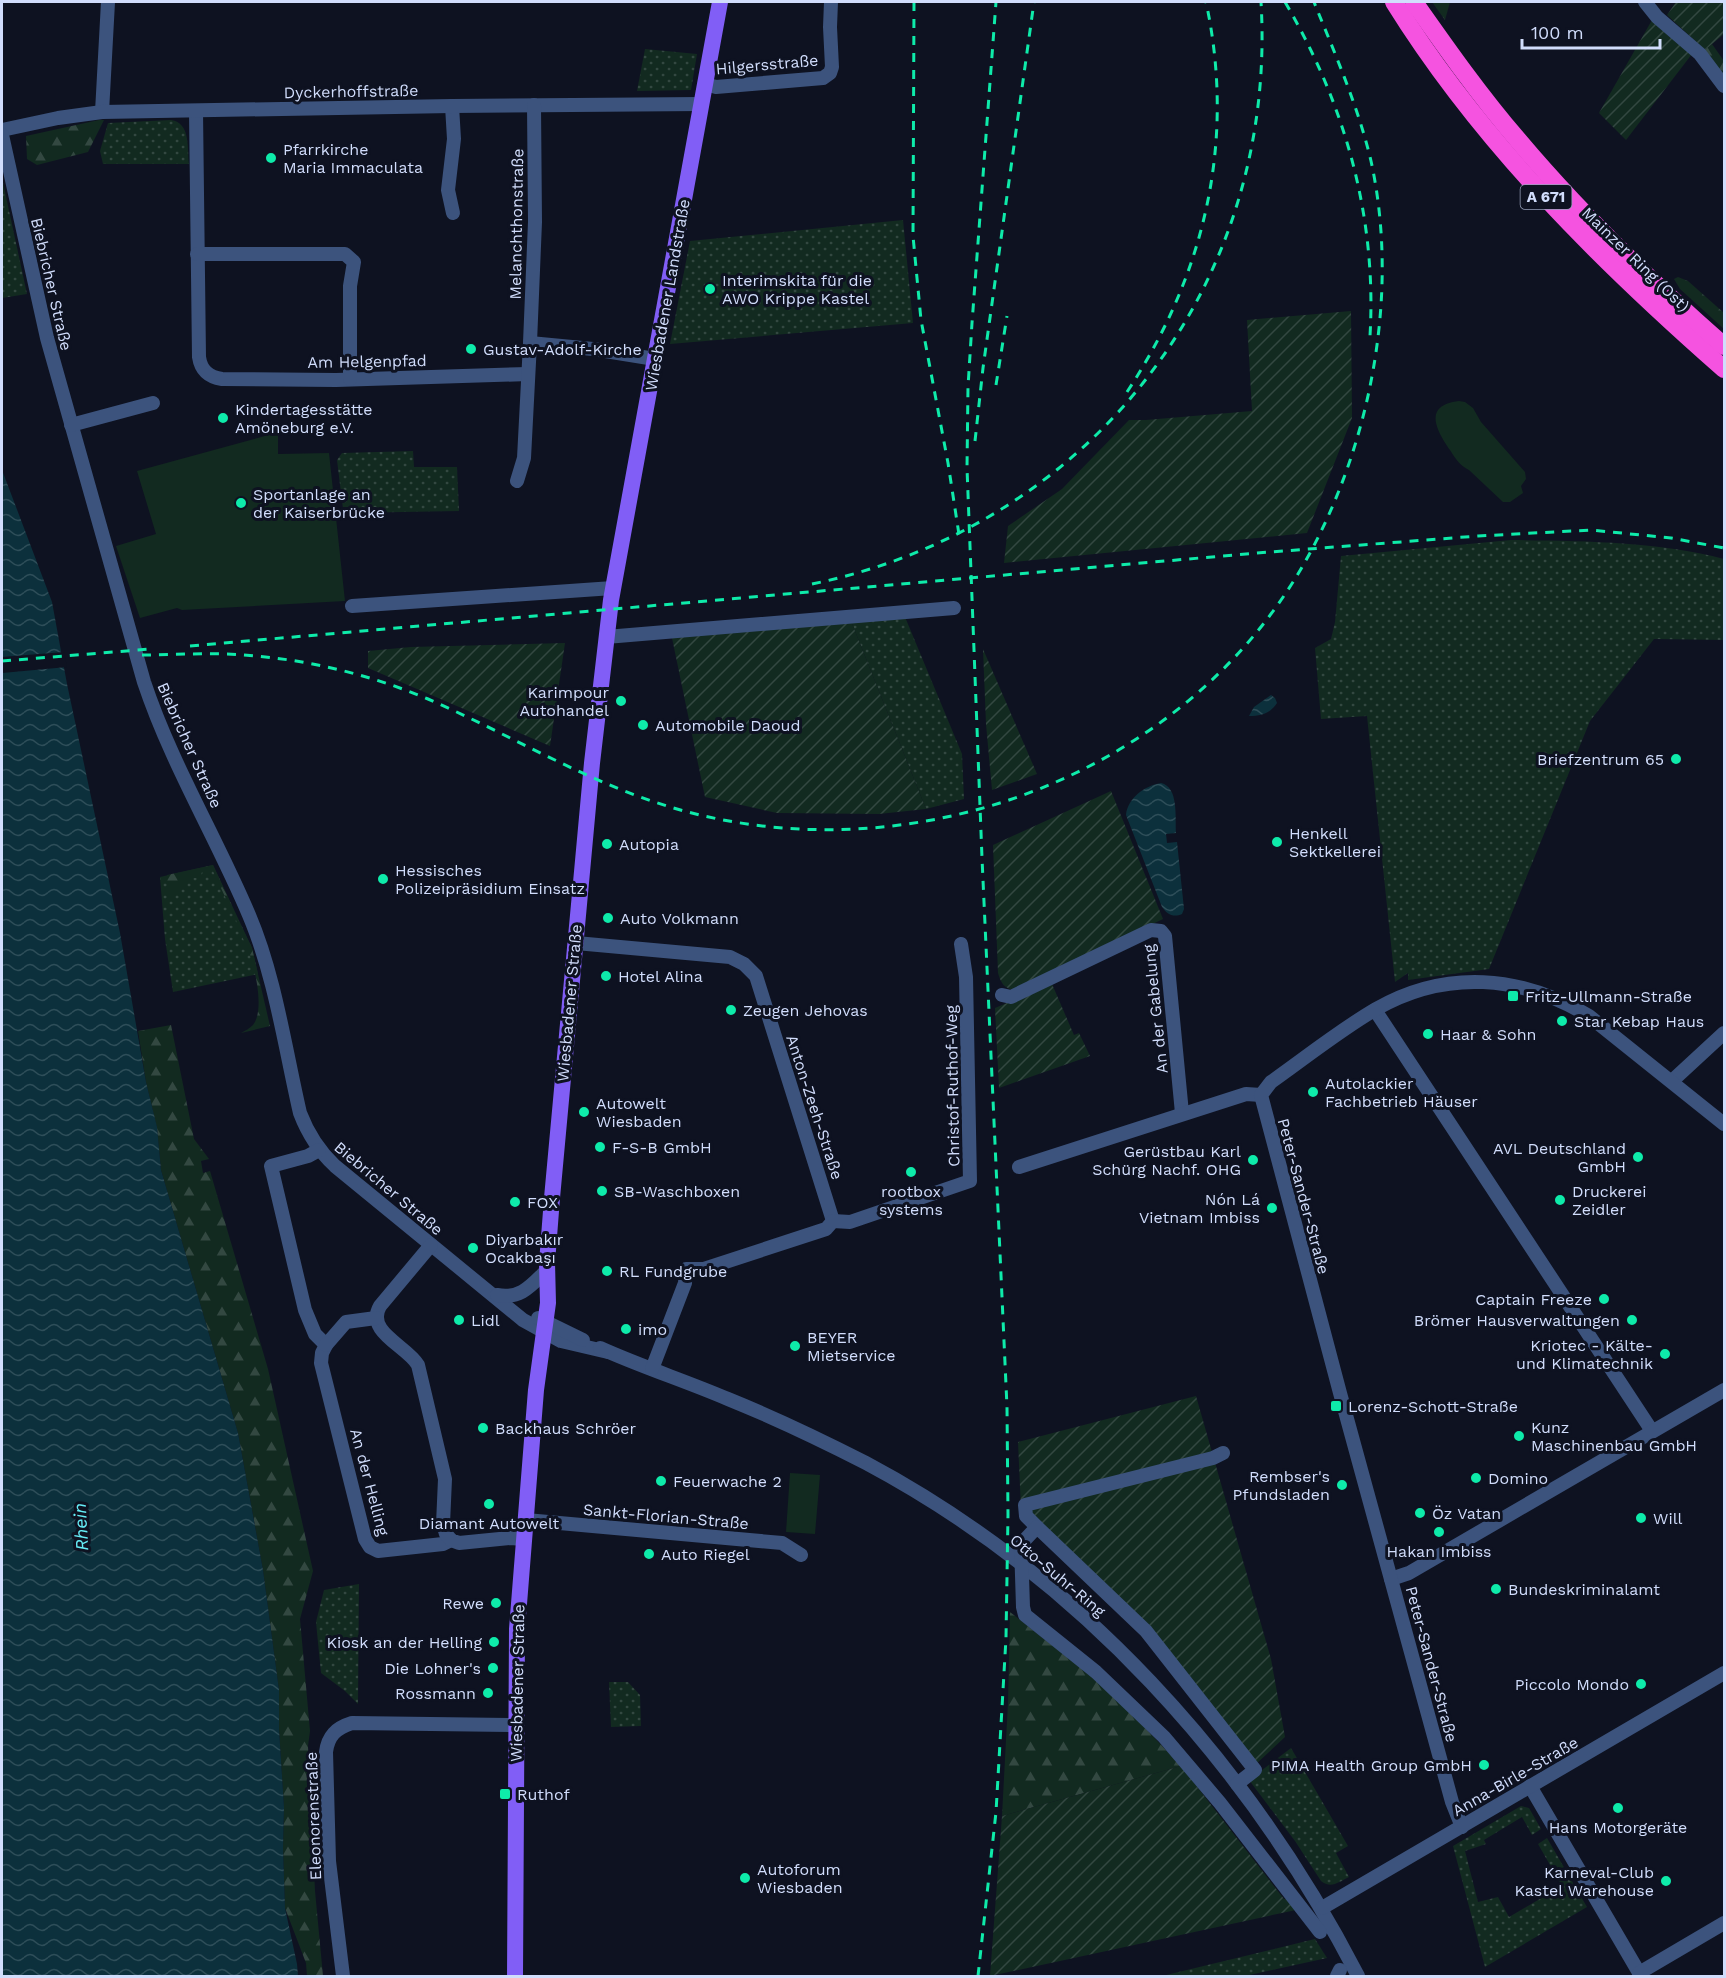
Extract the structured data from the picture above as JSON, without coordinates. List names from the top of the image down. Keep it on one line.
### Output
{"streets":{"highway":["A 671","Mainzer Ring (Ost)"],"main road":["Wiesbadener Landstraße","Wiesbadener Straße"],"street":["Hilgersstraße","Dyckerhoffstraße","Melanchthonstraße","Biebricher Straße","Am Helgenpfad","An der Gabelung","Christof-Ruthof-Weg","Anton-Zeeh-Straße","Peter-Sander-Straße","An der Helling","Sankt-Florian-Straße","Otto-Suhr-Ring","Anna-Birle-Straße","Eleonorenstraße"]},"crossings":[["Hilgersstraße","Wiesbadener Landstraße"],["Dyckerhoffstraße","Melanchthonstraße"],["Dyckerhoffstraße","Biebricher Straße"],["Dyckerhoffstraße","Wiesbadener Landstraße"],["Melanchthonstraße","Am Helgenpfad"],["Biebricher Straße","Wiesbadener Straße"],["Biebricher Straße","Otto-Suhr-Ring"],["Wiesbadener Landstraße","Wiesbadener Straße"],["Wiesbadener Straße","Anton-Zeeh-Straße"],["Wiesbadener Straße","An der Helling"],["Wiesbadener Straße","Sankt-Florian-Straße"],["Wiesbadener Straße","Otto-Suhr-Ring"],["Wiesbadener Straße","Eleonorenstraße"],["Christof-Ruthof-Weg","Anton-Zeeh-Straße"],["Christof-Ruthof-Weg","Otto-Suhr-Ring"],["Peter-Sander-Straße","Anna-Birle-Straße"],["Otto-Suhr-Ring","Anna-Birle-Straße"]],"water":["Rhein"],"places":{"other":["Pfarrkirche Maria Immaculata","Interimskita für die AWO Krippe Kastel","Gustav-Adolf-Kirche","Kindertagesstätte Amöneburg e.V.","Sportanlage an der Kaiserbrücke","Karimpour Autohandel","Automobile Daoud","Briefzentrum 65","Henkell Sektkellerei","Autopia","Hessisches Polizeipräsidium Einsatz","Auto Volkmann","Hotel Alina","Zeugen Jehovas","Star Kebap Haus","Haar & Sohn","Autolackier Fachbetrieb Häuser","Autowelt Wiesbaden","F-S-B GmbH","AVL Deutschland GmbH","Gerüstbau Karl Schürg Nachf. OHG","rootbox systems","SB-Waschboxen","Druckerei Zeidler","FOX","Nón Lá Vietnam Imbiss","Diyarbakır Ocakbaşı","RL Fundgrube","Captain Freeze","Lidl","Brömer Hausverwaltungen","imo","BEYER Mietservice","Kriotec - Kälte- und Klimatechnik","Backhaus Schröer","Kunz Maschinenbau GmbH","Domino","Feuerwache 2","Rembser's Pfundsladen","Diamant Autowelt","Öz Vatan","Will","Hakan Imbiss","Auto Riegel","Bundeskriminalamt","Rewe","Kiosk an der Helling","Die Lohner's","Piccolo Mondo","Rossmann","PIMA Health Group GmbH","Hans Motorgeräte","Autoforum Wiesbaden","Karneval-Club Kastel Warehouse"],"transit":["Fritz-Ullmann-Straße","Lorenz-Schott-Straße","Ruthof"]},"scale_bar":"100 m"}
